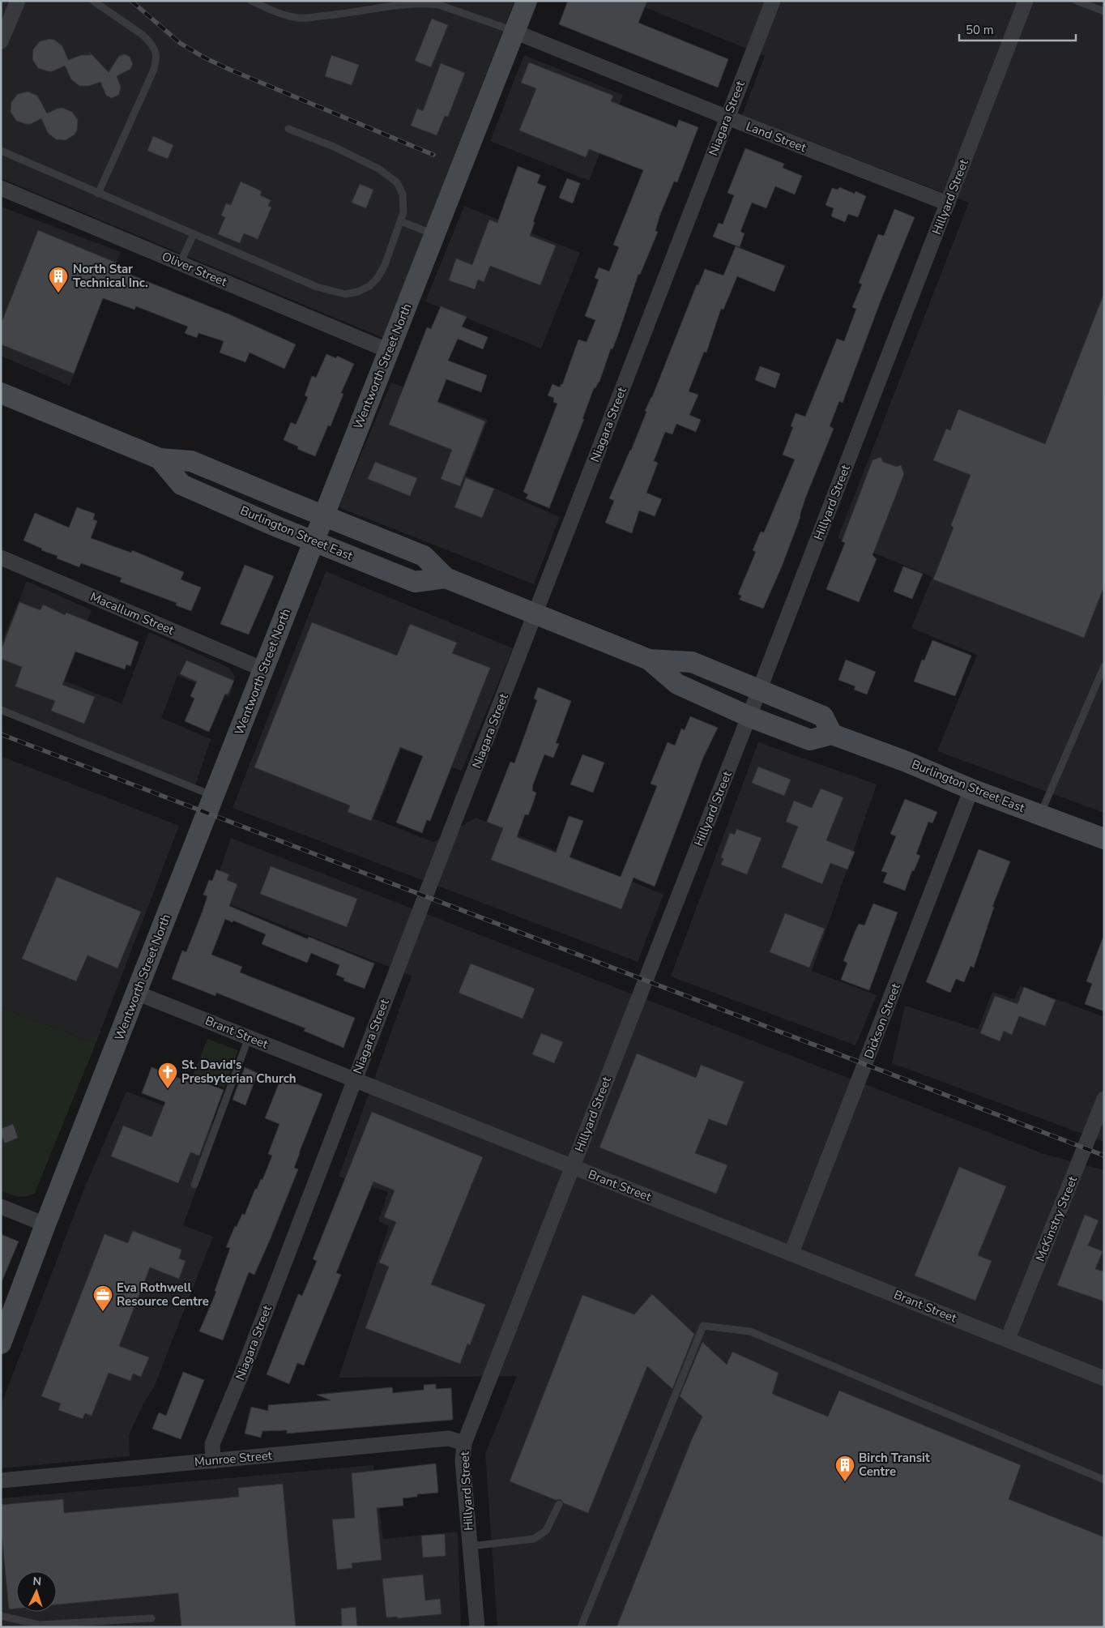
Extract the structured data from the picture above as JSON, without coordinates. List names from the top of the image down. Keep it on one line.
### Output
{"streets":{"main road":["Wentworth Street North","Burlington Street East"],"street":["Niagara Street","Land Street","Hillyard Street","Oliver Street","Macallum Street","Dickson Street","Brant Street","McKinstry Street","Munroe Street"]},"crossings":[["Niagara Street","Land Street"],["Niagara Street","Burlington Street East"],["Niagara Street","Brant Street"],["Niagara Street","Munroe Street"],["Land Street","Hillyard Street"],["Land Street","Wentworth Street North"],["Hillyard Street","Burlington Street East"],["Hillyard Street","Brant Street"],["Hillyard Street","Munroe Street"],["Oliver Street","Wentworth Street North"],["Wentworth Street North","Burlington Street East"],["Wentworth Street North","Macallum Street"],["Wentworth Street North","Brant Street"],["Burlington Street East","Dickson Street"],["Dickson Street","Brant Street"],["Brant Street","McKinstry Street"]],"places":{"building":["North Star Technical Inc.","Birch Transit Centre"],"church":["St. David's Presbyterian Church"],"office":["Eva Rothwell Resource Centre"]},"scale_bar":"50 m","north":"top"}
